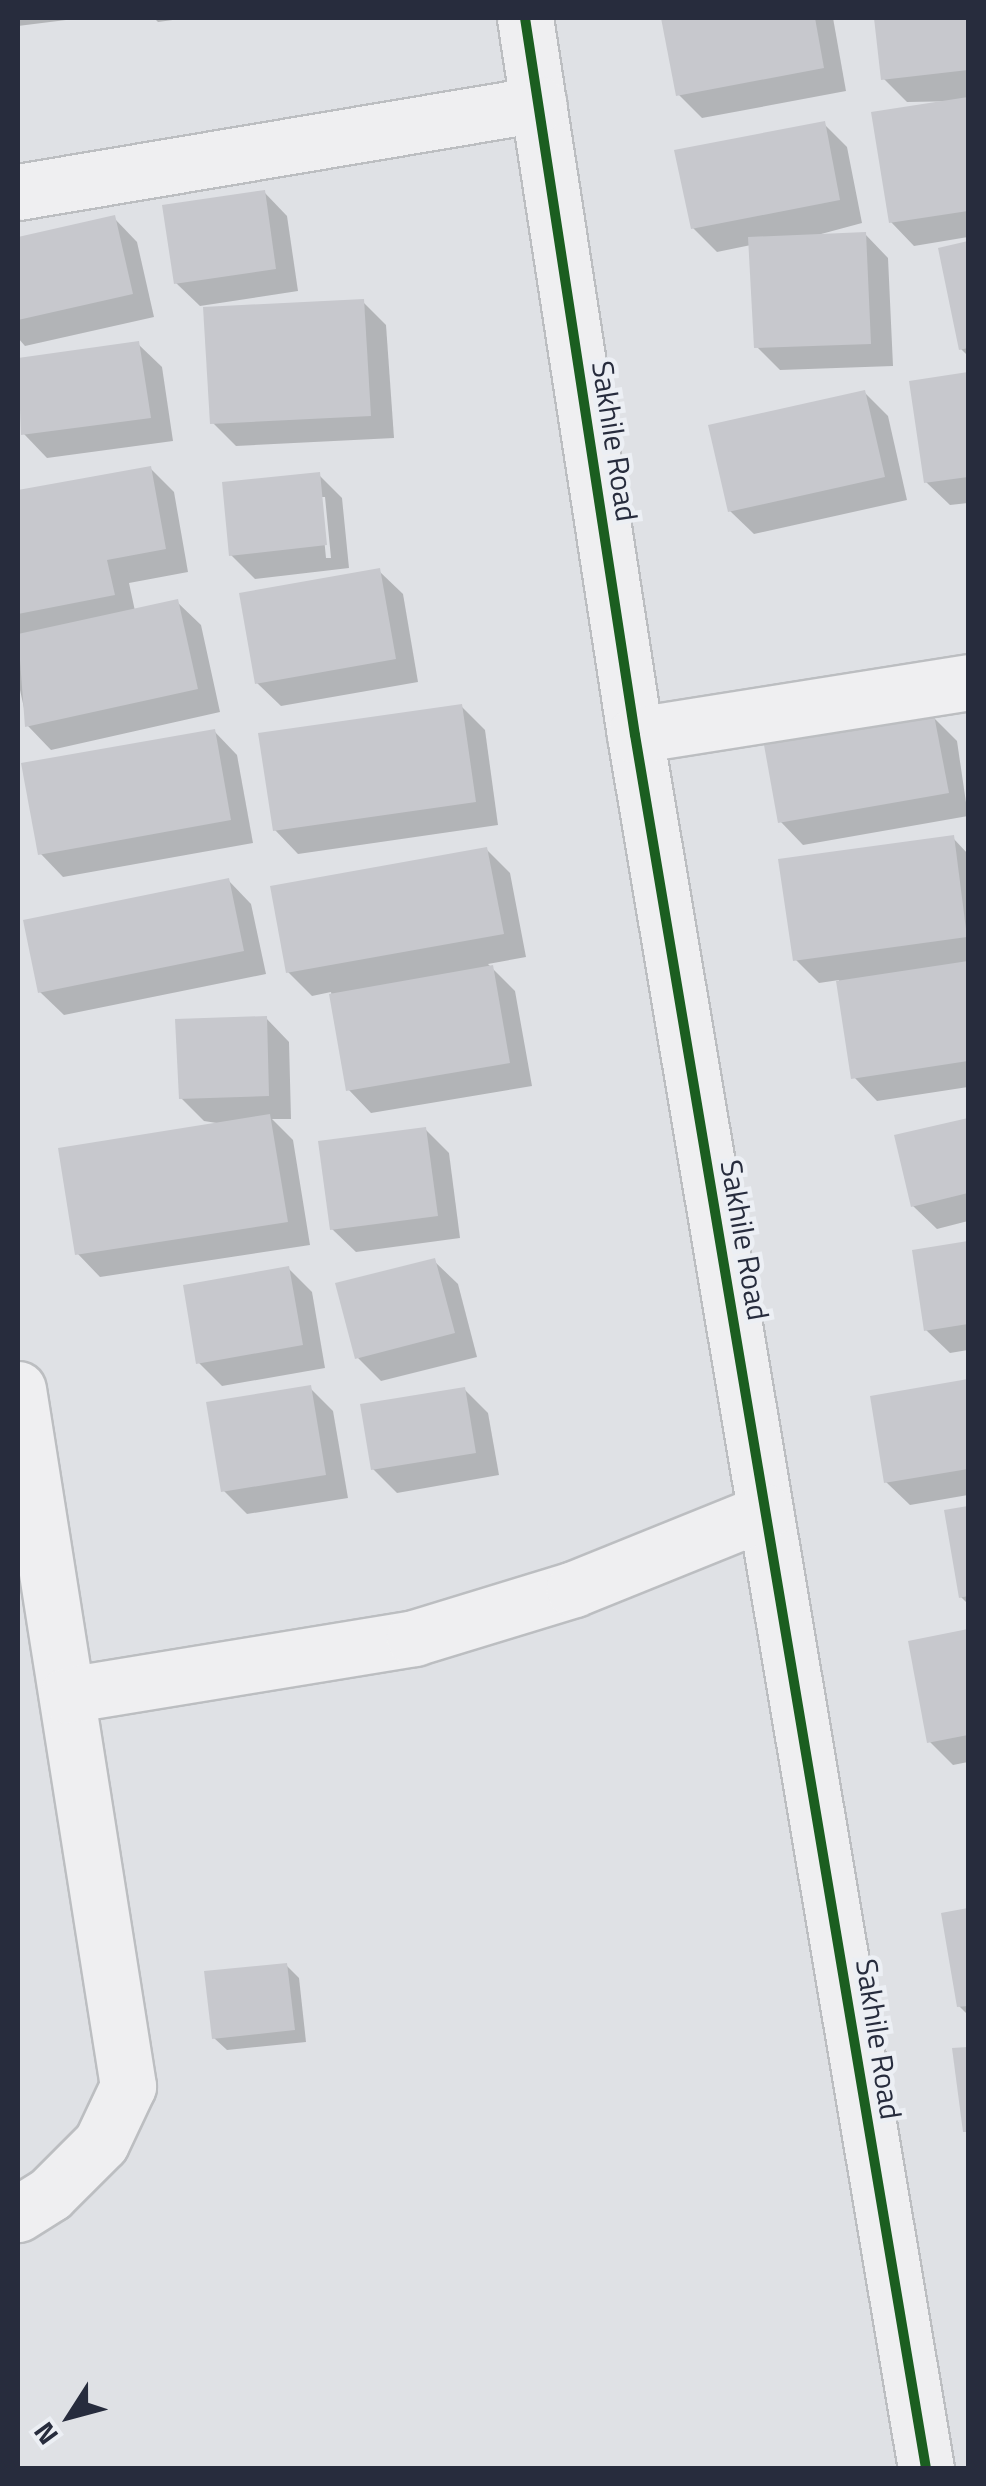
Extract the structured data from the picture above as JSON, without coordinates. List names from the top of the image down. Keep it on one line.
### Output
{"streets":{"street":["Sakhile Road"]},"north":"bottom left"}
